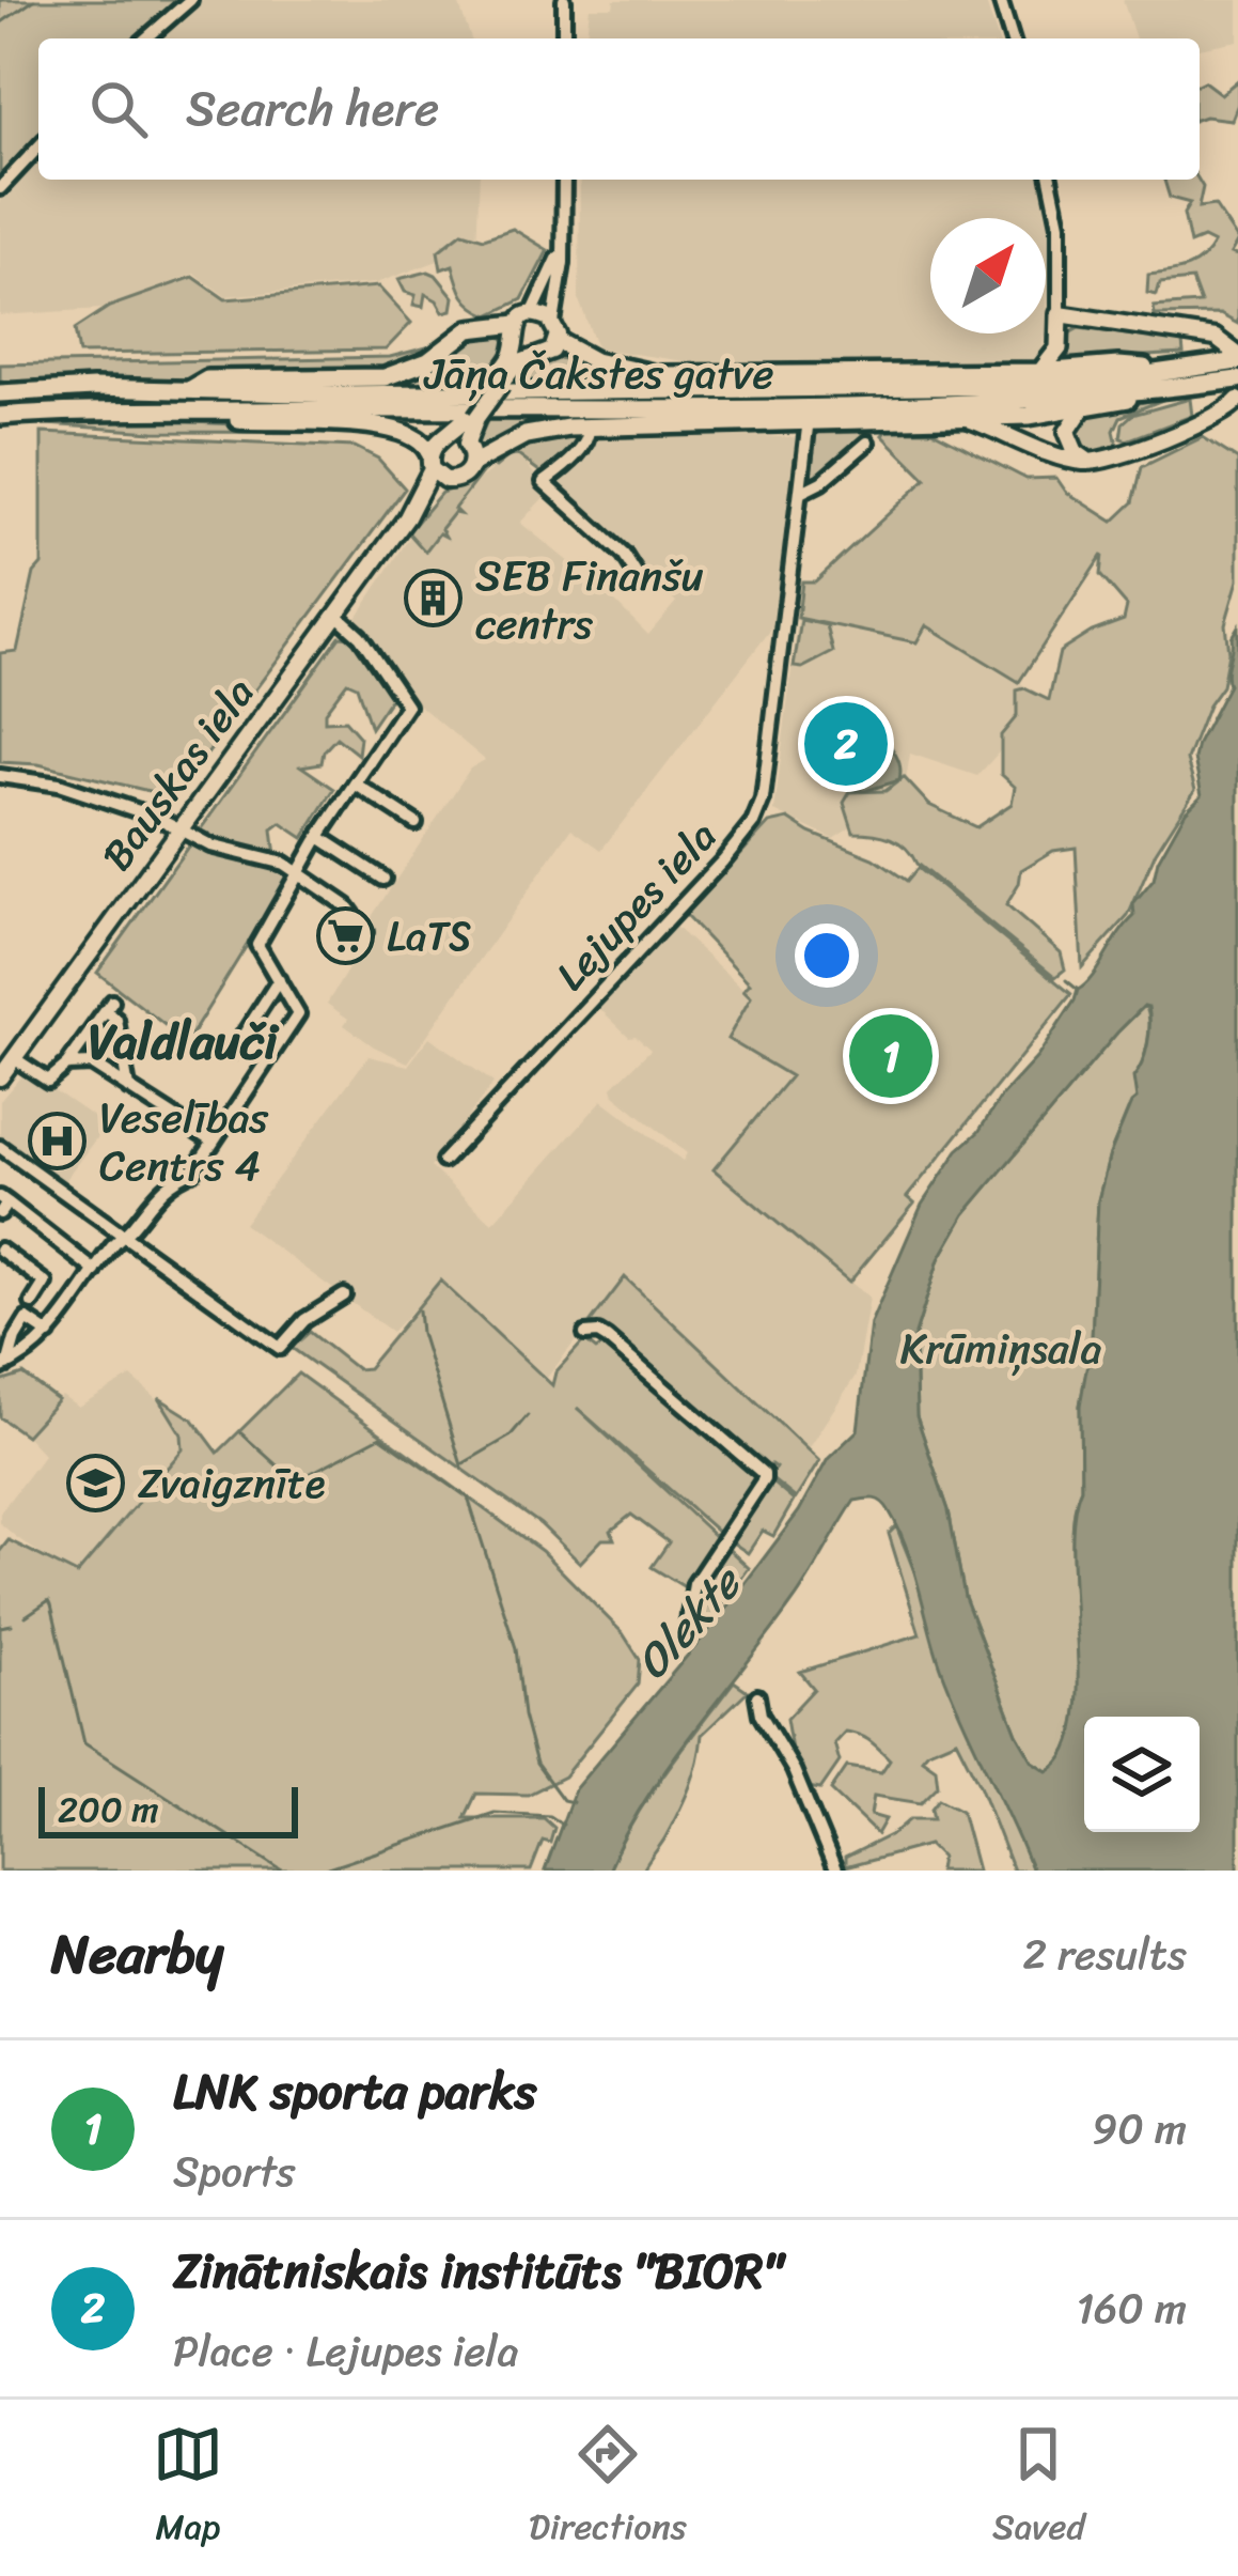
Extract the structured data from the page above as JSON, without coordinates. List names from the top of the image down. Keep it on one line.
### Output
{"streets":{"highway":["Jāņa Čakstes gatve"],"main road":["Bauskas iela"],"street":["Lejupes iela"]},"districts":["Valdlauči"],"water":["Olekte"],"parks":["Krūmiņsala"],"places":{"building":["SEB Finanšu centrs"],"supermarket":["LaTS"],"hospital":["Veselības Centrs 4"],"school or university":["Zvaigznīte"]},"scale_bar":"200 m","north":"top right","page":{"search":"Search here","pins":["2","1"],"scale":"200 m","heading":["Nearby","2 results"],"list":[{"mark":"1","name":"LNK sporta parks","note":"Sports","value":"90 m"},{"mark":"2","name":"Zinātniskais institūts \"BIOR\"","note":"Place · Lejupes iela","value":"160 m"}],"nav":["Map","Directions","Saved"]}}
